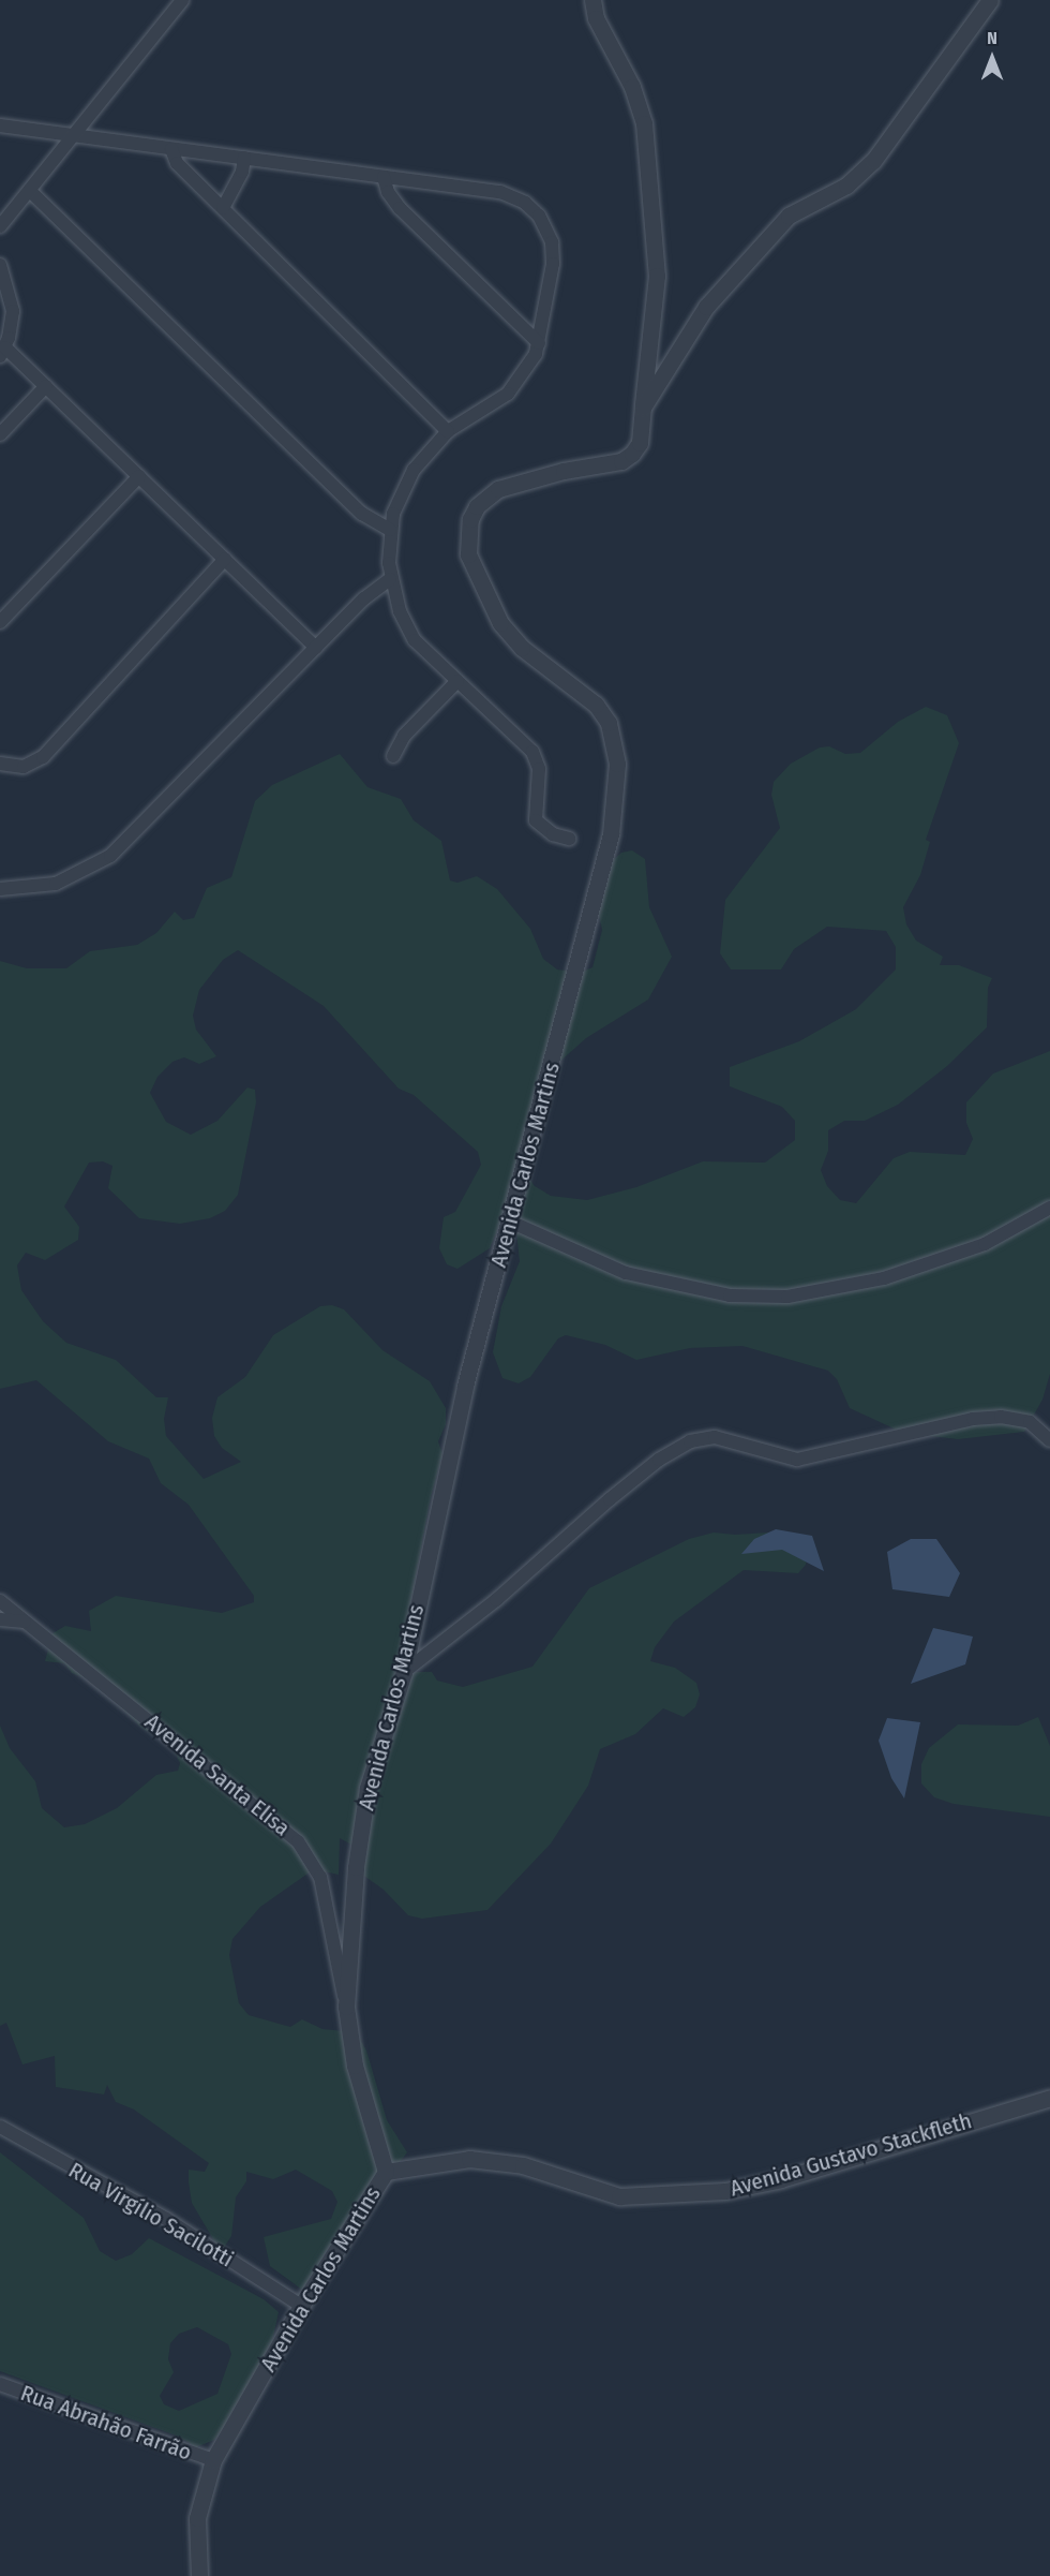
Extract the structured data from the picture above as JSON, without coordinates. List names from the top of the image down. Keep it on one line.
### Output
{"streets":{"street":["Avenida Carlos Martins","Avenida Santa Elisa","Avenida Gustavo Stackfleth","Rua Virgílio Sacilotti","Rua Abrahão Farrão"]},"crossings":[["Avenida Carlos Martins","Avenida Santa Elisa"],["Avenida Carlos Martins","Avenida Gustavo Stackfleth"],["Avenida Carlos Martins","Rua Virgílio Sacilotti"],["Avenida Carlos Martins","Rua Abrahão Farrão"]],"north":"top"}
